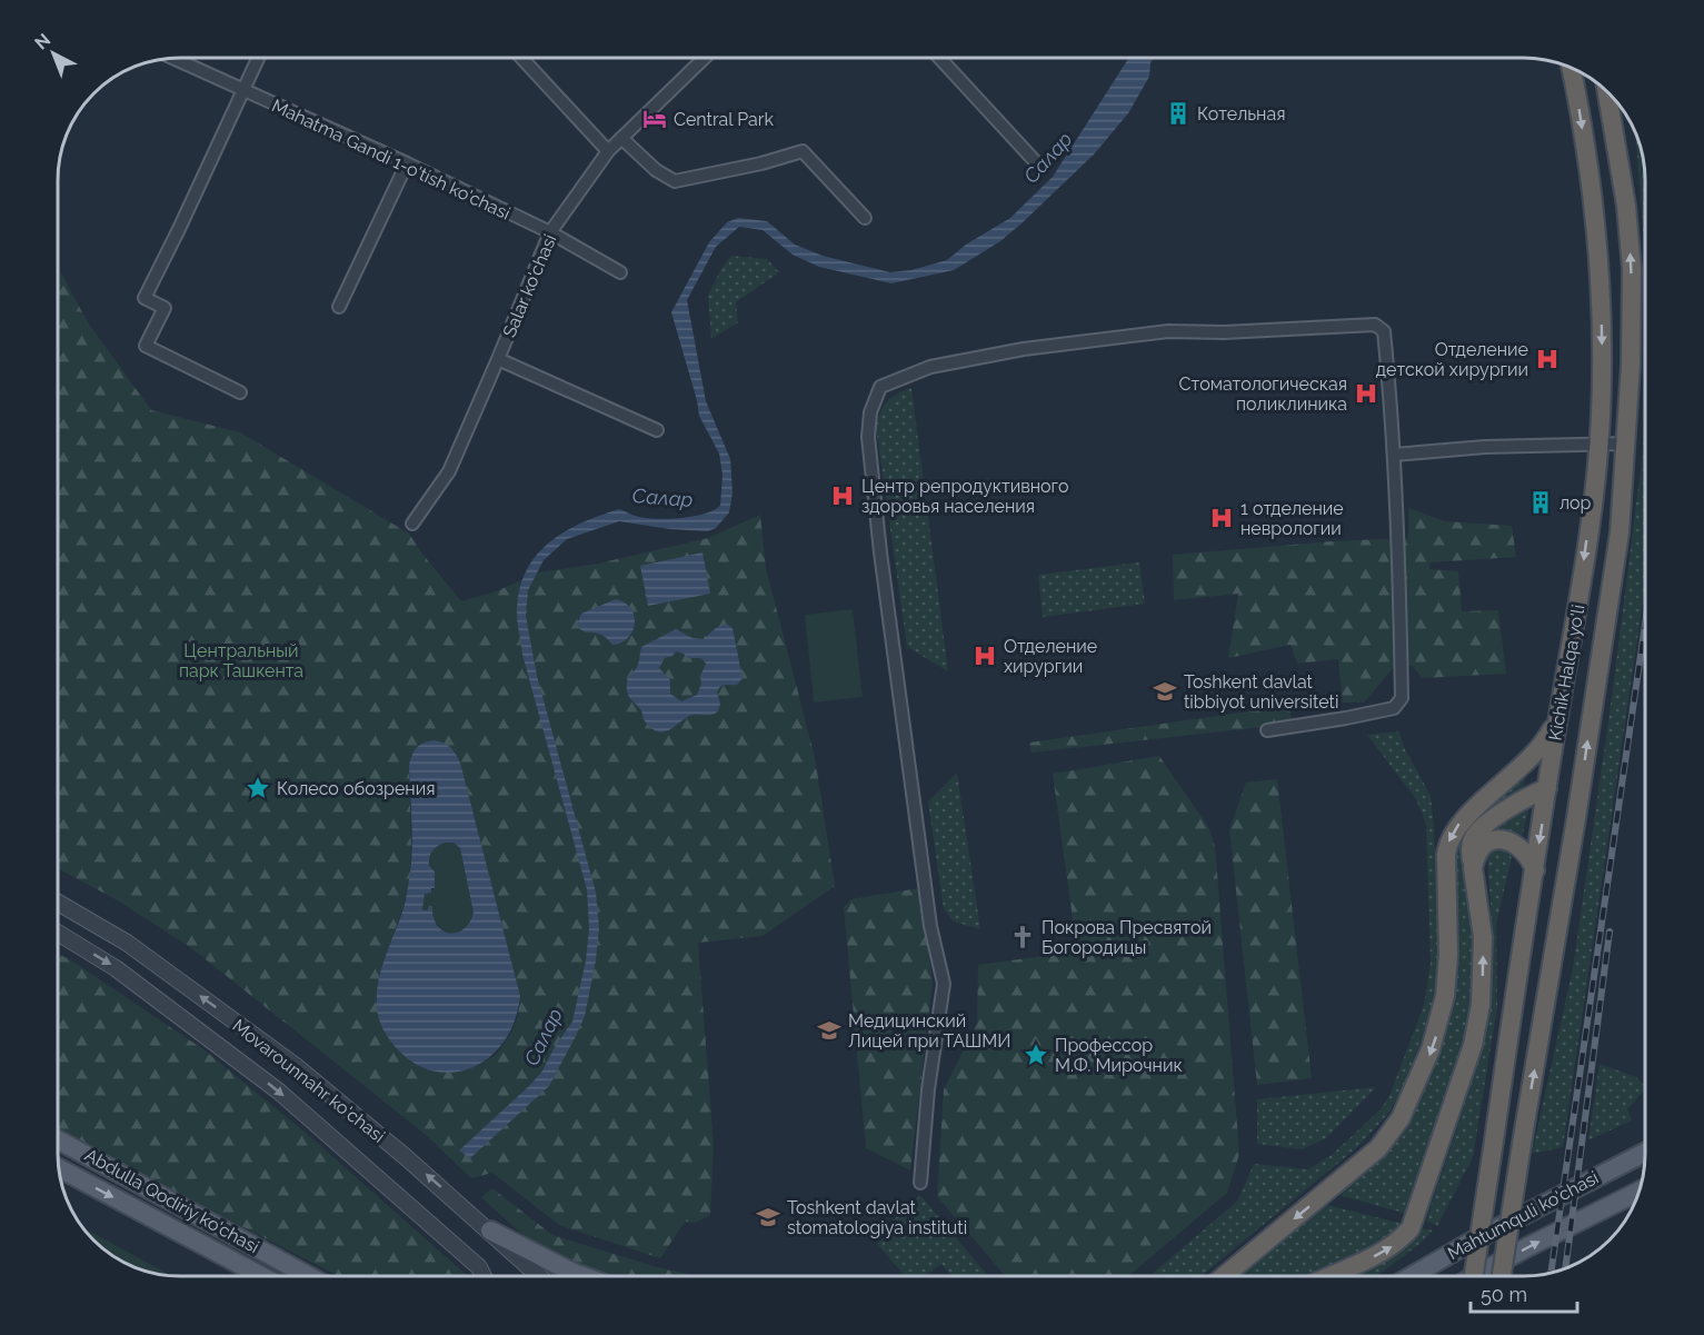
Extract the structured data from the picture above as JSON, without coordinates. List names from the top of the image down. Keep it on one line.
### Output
{"streets":{"highway":["Kichik Halqa yo'li"],"main road":["Abdulla Qodiriy ko'chasi","Mahtumquli ko'chasi"],"street":["Mahatma Gandi 1-o'tish ko'chasi","Salar ko'chasi","Movarounnahr ko'chasi"]},"crossings":[["Mahatma Gandi 1-o'tish ko'chasi","Salar ko'chasi"]],"water":["Салар"],"parks":["Центральный парк Ташкента"],"places":{"building":["Котельная","лор"],"hotel":["Central Park"],"hospital":["Отделение детской хирургии","Стоматологическая поликлиника","Центр репродуктивного здоровья населения","1 отделение неврологии","Отделение хирургии"],"school or university":["Toshkent davlat tibbiyot universiteti","Медицинский Лицей при ТАШМИ","Toshkent davlat stomatologiya instituti"],"place":["Колесо обозрения","Профессор М.Ф. Мирочник"],"church":["Покрова Пресвятой Богородицы"]},"scale_bar":"50 m","north":"top left"}
